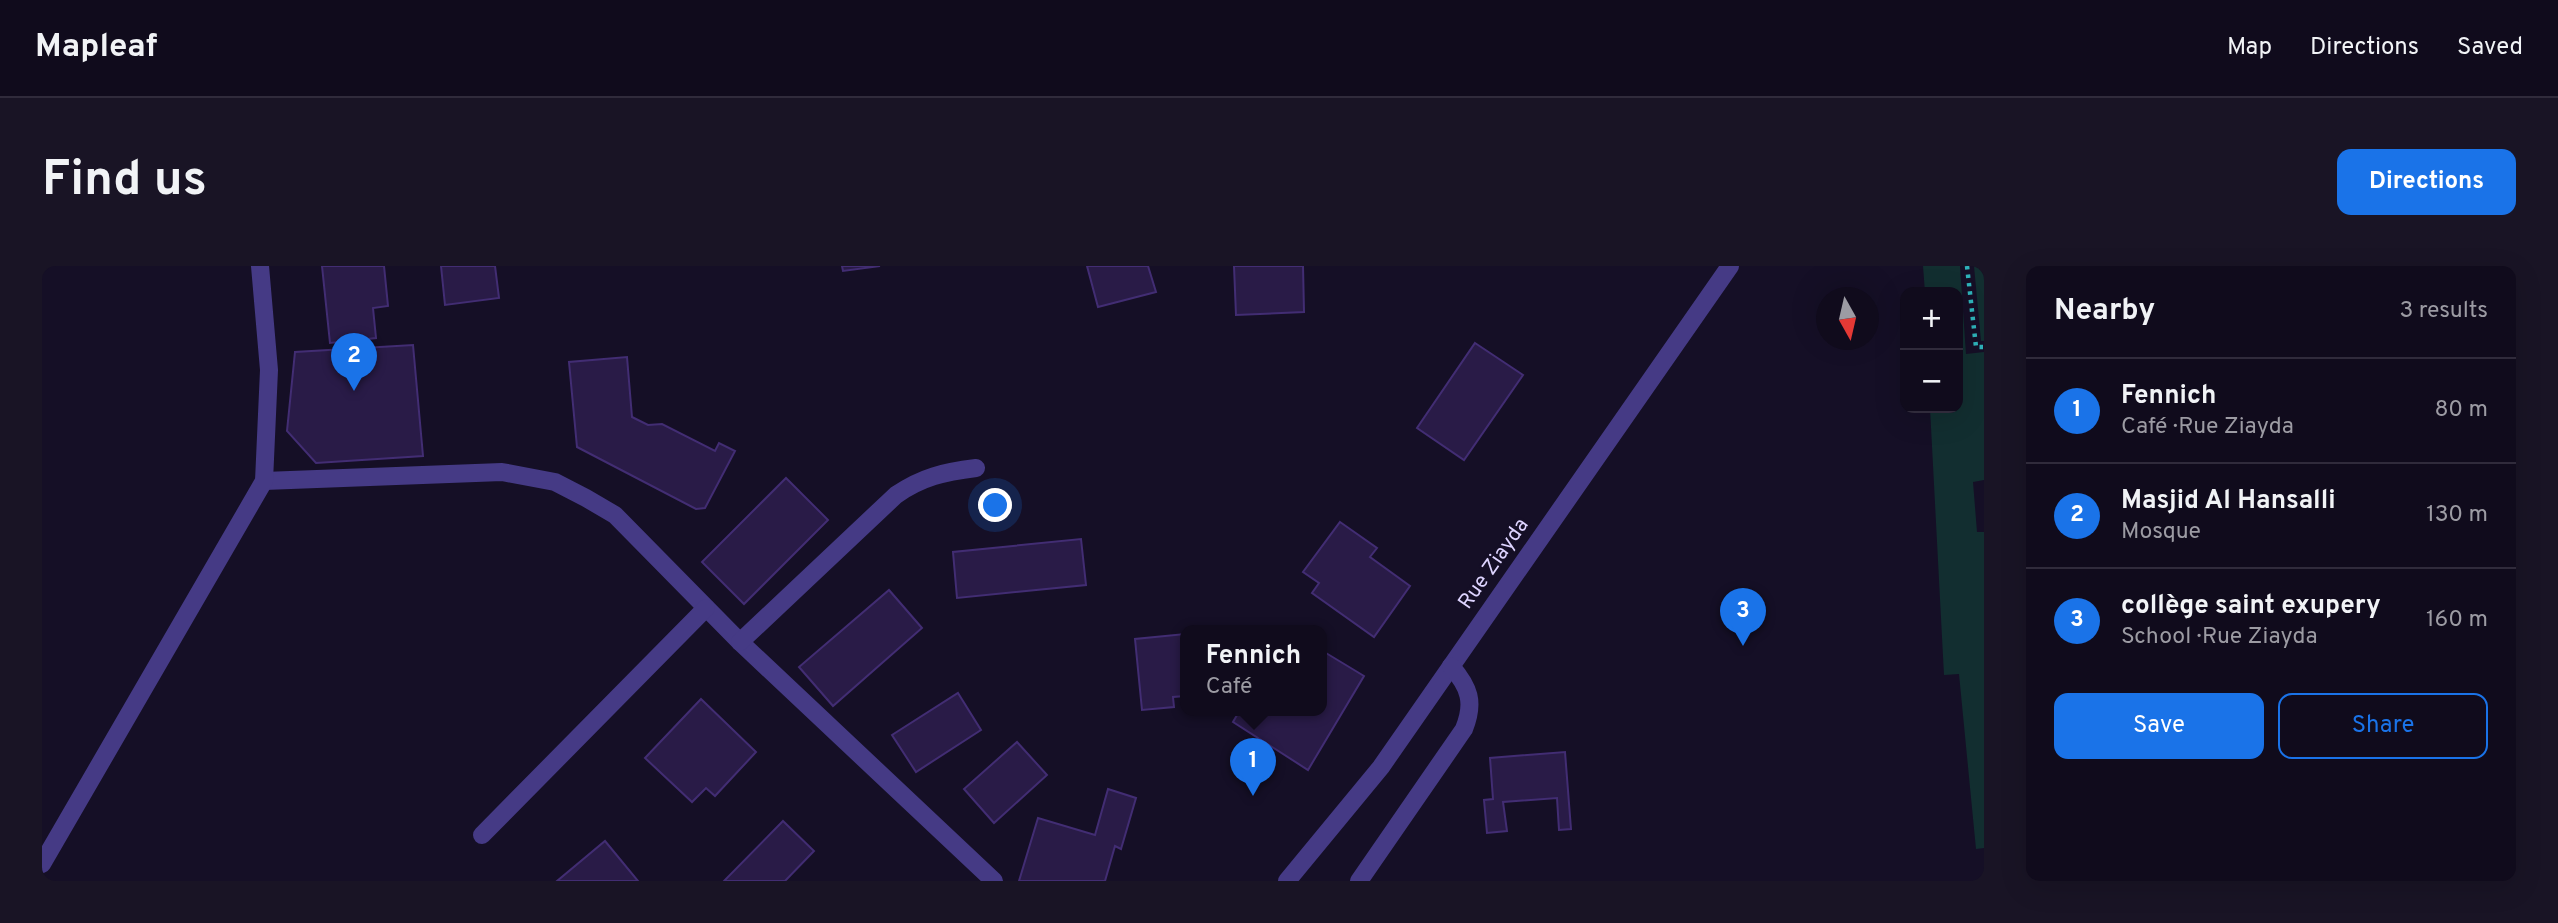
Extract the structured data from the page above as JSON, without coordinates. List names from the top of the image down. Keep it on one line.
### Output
{"streets":{"street":["Rue Ziayda"]},"north":"bottom","page":{"header":"Mapleaf","nav":["Map","Directions","Saved"],"buttons":["Directions",["Save","Share"]],"title":"Find us","heading":["Nearby","3 results"],"map_buttons":["+","−"],"pins":["2","3","1"],"list":[{"mark":"1","name":"Fennich","note":"Café · Rue Ziayda","value":"80 m"},{"mark":"2","name":"Masjid Al Hansalli","note":"Mosque","value":"130 m"},{"mark":"3","name":"collège saint exupery","note":"School · Rue Ziayda","value":"160 m"}],"popup":["Fennich","Café"]}}
